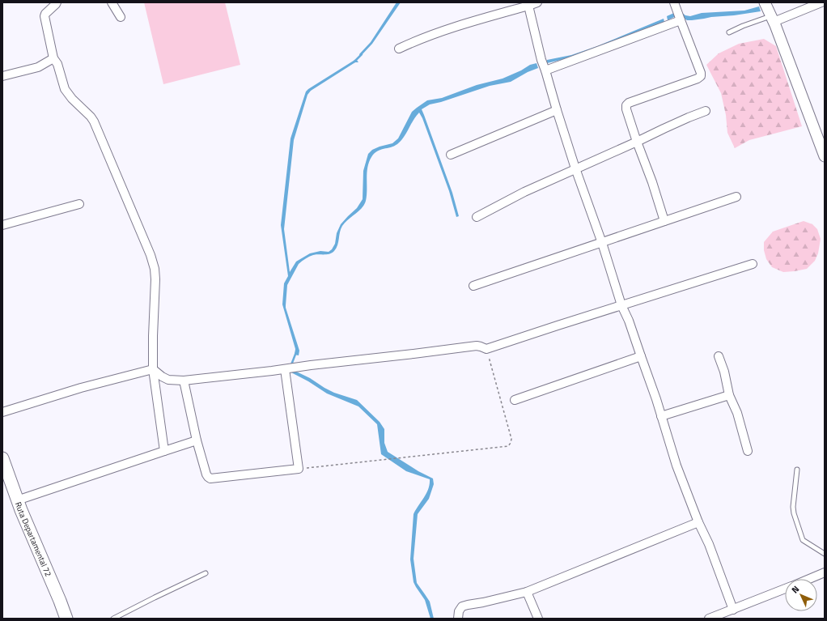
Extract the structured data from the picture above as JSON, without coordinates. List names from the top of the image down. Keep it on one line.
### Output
{"streets":{"main road":["Ruta Departamental 72"]},"north":"top left"}
